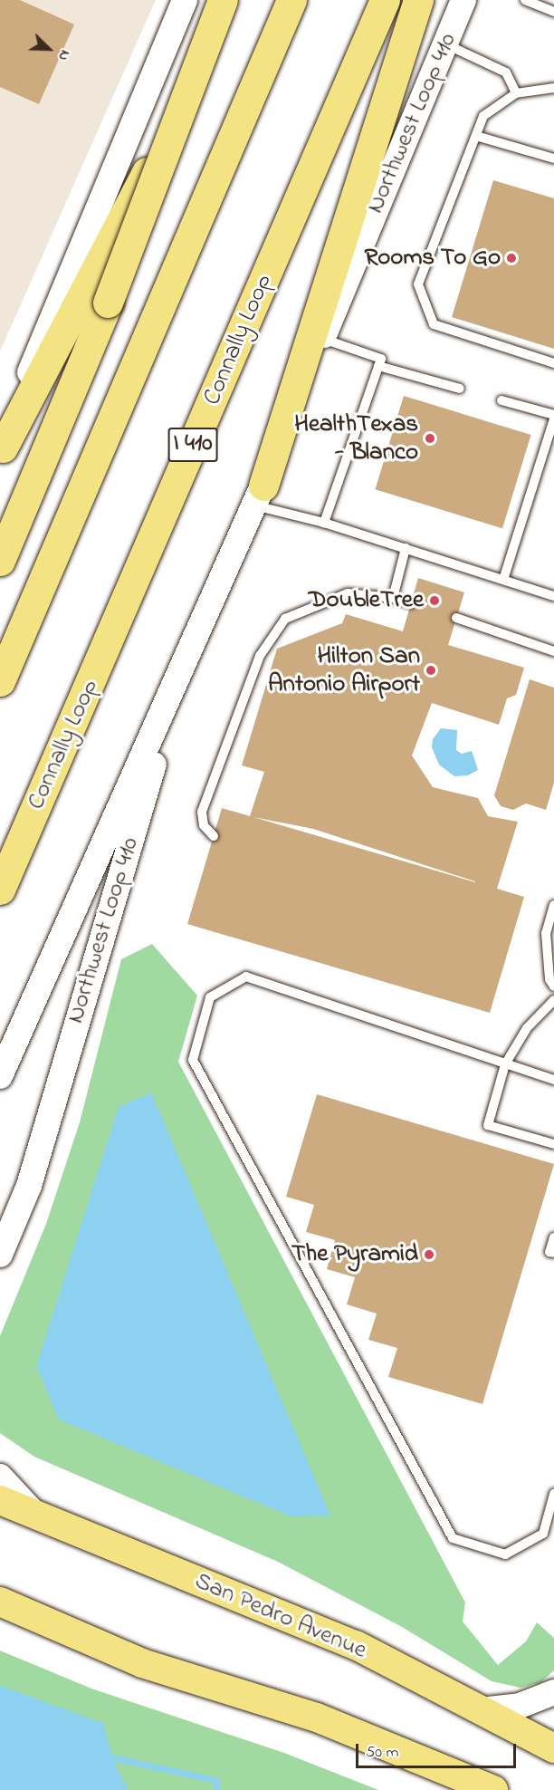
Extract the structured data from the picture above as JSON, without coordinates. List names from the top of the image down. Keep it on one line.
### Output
{"streets":{"highway":["Connally Loop","I 410"],"main road":["Northwest Loop 410","San Pedro Avenue"]},"places":["Rooms To Go","HealthTexas - Blanco","DoubleTree","Hilton San Antonio Airport","The Pyramid"],"scale_bar":"50 m","north":"bottom right"}
